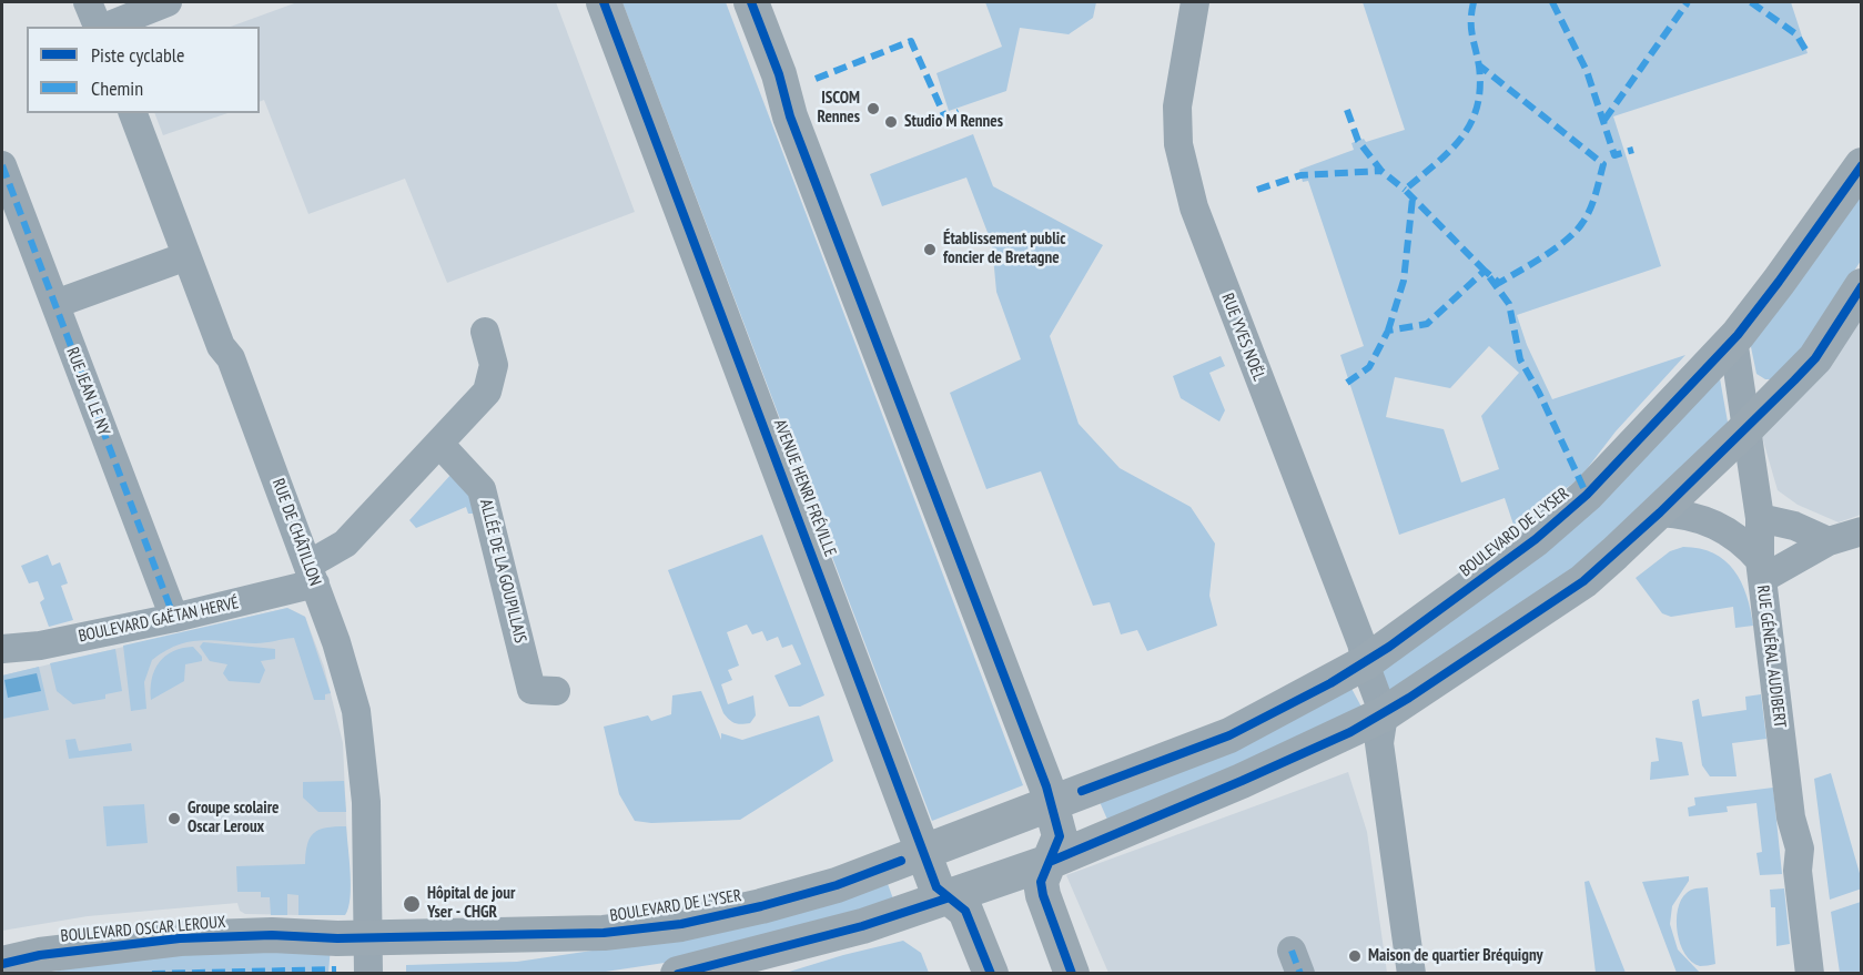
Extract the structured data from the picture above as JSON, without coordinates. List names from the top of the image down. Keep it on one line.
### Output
{"streets":{"main road":["AVENUE HENRI FRÉVILLE","BOULEVARD DE L'YSER","BOULEVARD OSCAR LEROUX"],"street":["RUE YVES NOËL","RUE JEAN LE NY","RUE DE CHÂTILLON","ALLÉE DE LA GOUPILLAIS","BOULEVARD GAËTAN HERVÉ","RUE GÉNÉRAL AUDIBERT"]},"crossings":[["RUE YVES NOËL","BOULEVARD DE L'YSER"],["RUE JEAN LE NY","BOULEVARD GAËTAN HERVÉ"],["AVENUE HENRI FRÉVILLE","BOULEVARD DE L'YSER"],["RUE DE CHÂTILLON","BOULEVARD DE L'YSER"],["RUE DE CHÂTILLON","BOULEVARD GAËTAN HERVÉ"],["RUE DE CHÂTILLON","BOULEVARD OSCAR LEROUX"],["BOULEVARD DE L'YSER","RUE GÉNÉRAL AUDIBERT"],["BOULEVARD DE L'YSER","BOULEVARD OSCAR LEROUX"]],"places":["ISCOM Rennes","Studio M Rennes","Établissement public foncier de Bretagne","Groupe scolaire Oscar Leroux","Hôpital de jour Yser - CHGR","Maison de quartier Bréquigny"],"legend":["Piste cyclable","Chemin"]}
